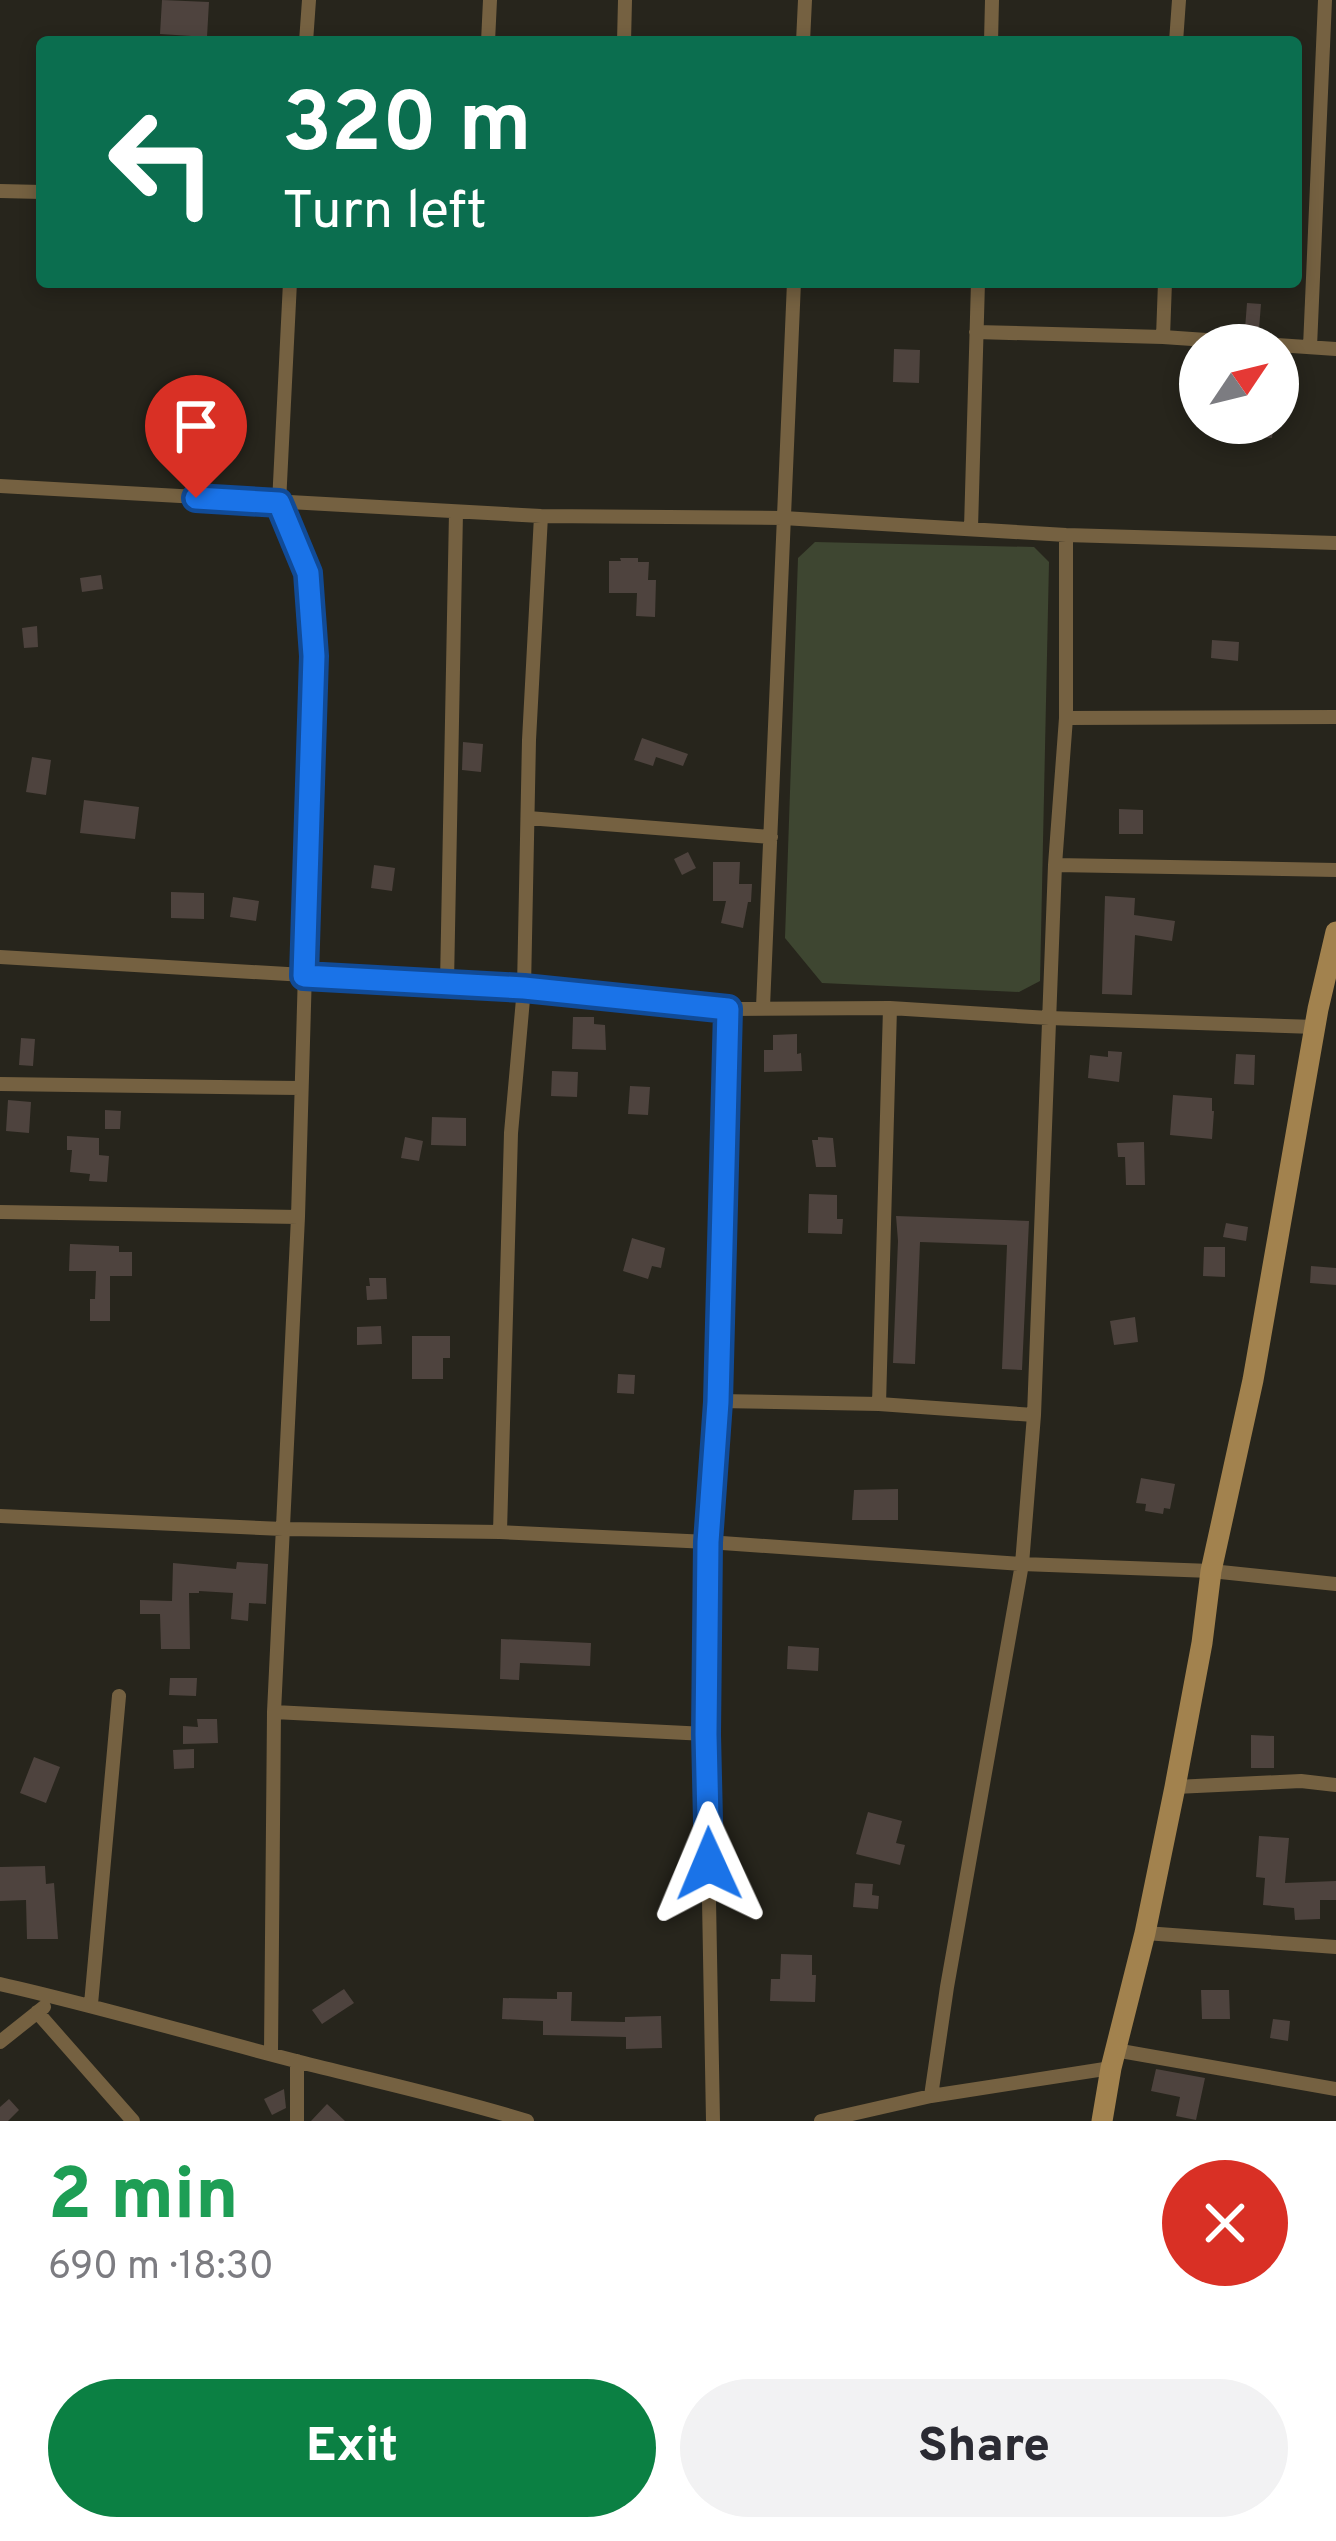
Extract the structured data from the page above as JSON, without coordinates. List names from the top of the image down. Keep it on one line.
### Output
{"north":"top right","page":{"turn":["320 m","Turn left"],"heading":["2 min","690 m · 18:30"],"buttons":["Exit","Share"]}}
